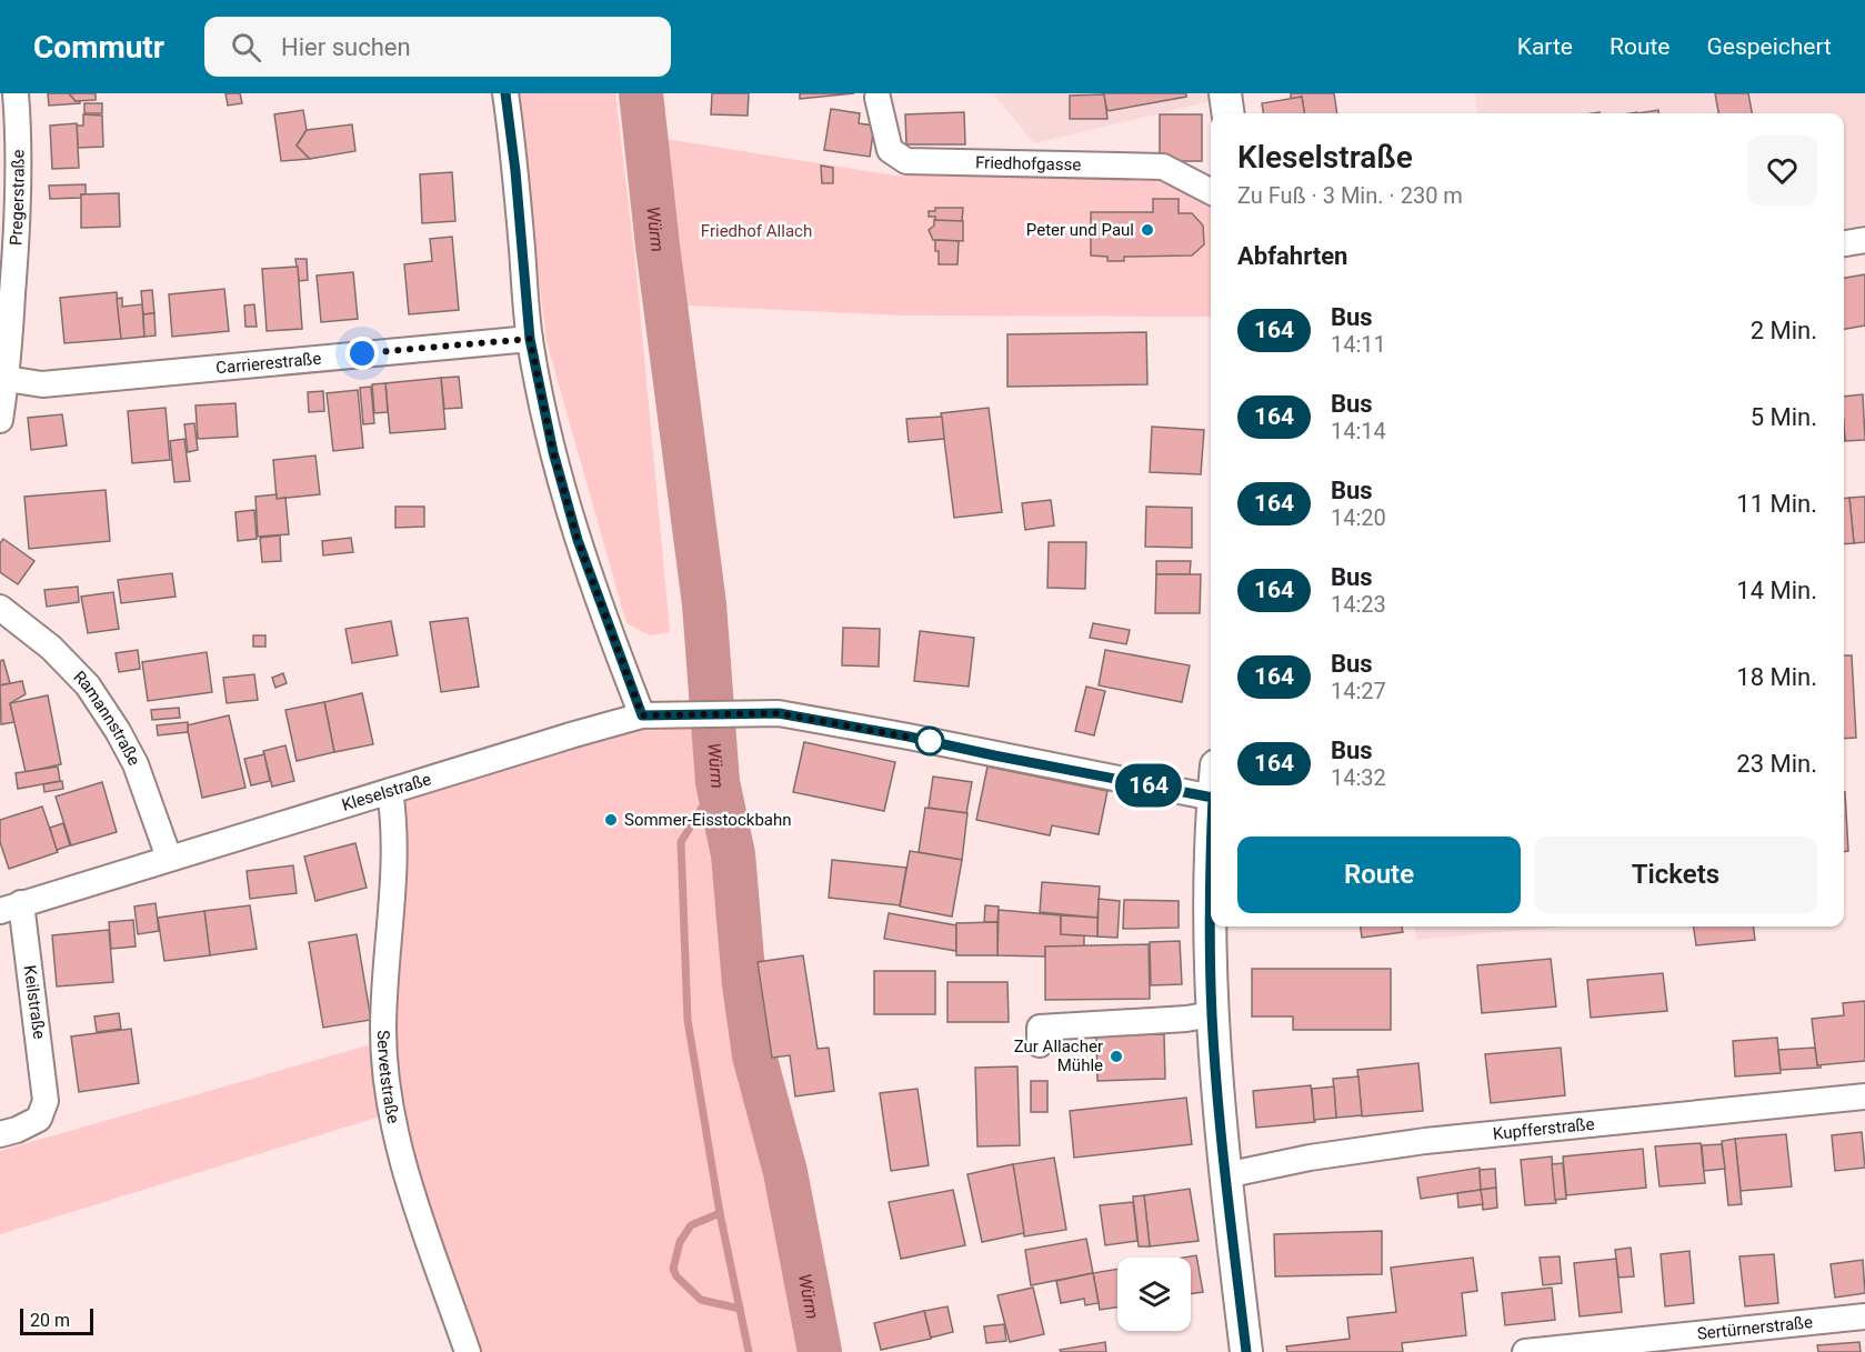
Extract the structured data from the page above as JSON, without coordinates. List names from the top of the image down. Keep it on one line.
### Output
{"streets":{"street":["Friedhofgasse","Pregerstraße","Carrierestraße","Ramannstraße","Kleselstraße","Keilstraße","Servetstraße","Kupfferstraße","Sertürnerstraße"]},"crossings":[["Pregerstraße","Carrierestraße"],["Ramannstraße","Kleselstraße"],["Kleselstraße","Keilstraße"],["Kleselstraße","Servetstraße"]],"water":["Würm"],"parks":["Friedhof Allach"],"places":["Peter und Paul","Sommer-Eisstockbahn","Zur Allacher Mühle"],"lines":["bus line 164"],"scale_bar":"20 m","page":{"header":"Commutr","search":"Hier suchen","nav":["Karte","Route","Gespeichert"],"on_map":"164","heading":[["Kleselstraße","Zu Fuß · 3 Min. · 230 m"],"Abfahrten"],"list":[{"mark":"164","name":"Bus","note":"14:11","value":"2 Min."},{"mark":"164","name":"Bus","note":"14:14","value":"5 Min."},{"mark":"164","name":"Bus","note":"14:20","value":"11 Min."},{"mark":"164","name":"Bus","note":"14:23","value":"14 Min."},{"mark":"164","name":"Bus","note":"14:27","value":"18 Min."},{"mark":"164","name":"Bus","note":"14:32","value":"23 Min."}],"buttons":["Route","Tickets"],"scale":"20 m"}}
